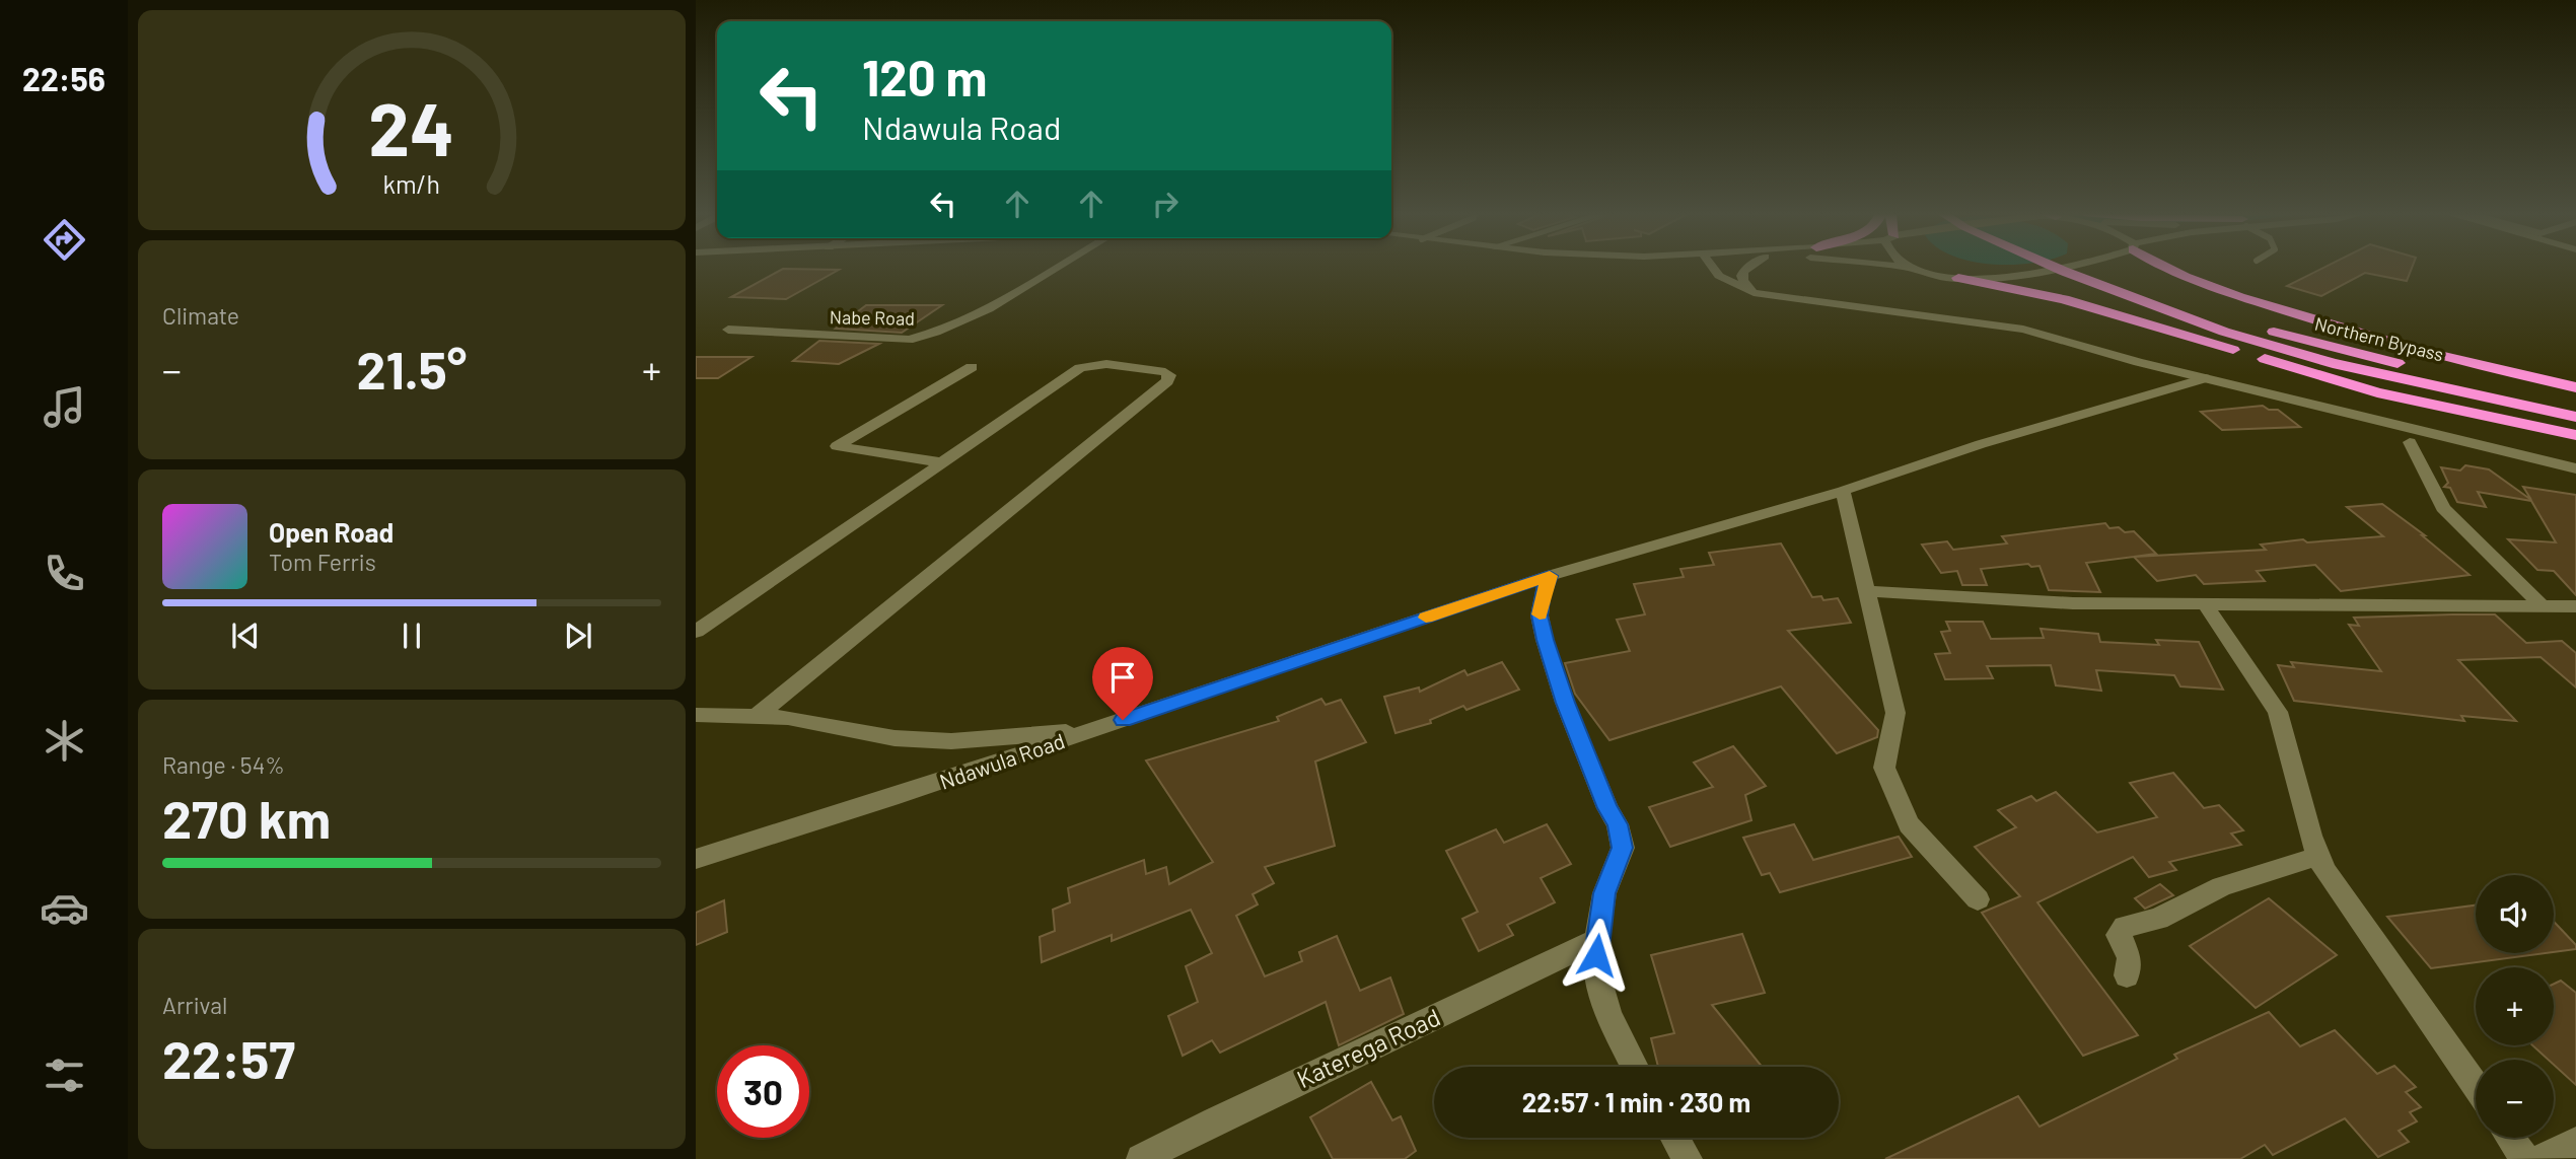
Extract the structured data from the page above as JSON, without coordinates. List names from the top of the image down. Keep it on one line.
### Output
{"streets":{"highway":["Northern Bypass"],"street":["Nabe Road","Ndawula Road","Katerega Road"]},"page":{"tabs":"22:56","turn":["120 m","Ndawula Road"],"tile":["Climate",["Range · 54%","270 km"],["Arrival","22:57"]],"heat":["−","21.5°","+"],"song":["Open Road","Tom Ferris"],"map_buttons":["+","−"],"limit":"30","trip":"22:57 · 1 min · 230 m","gauge":["24","km/h"]}}
